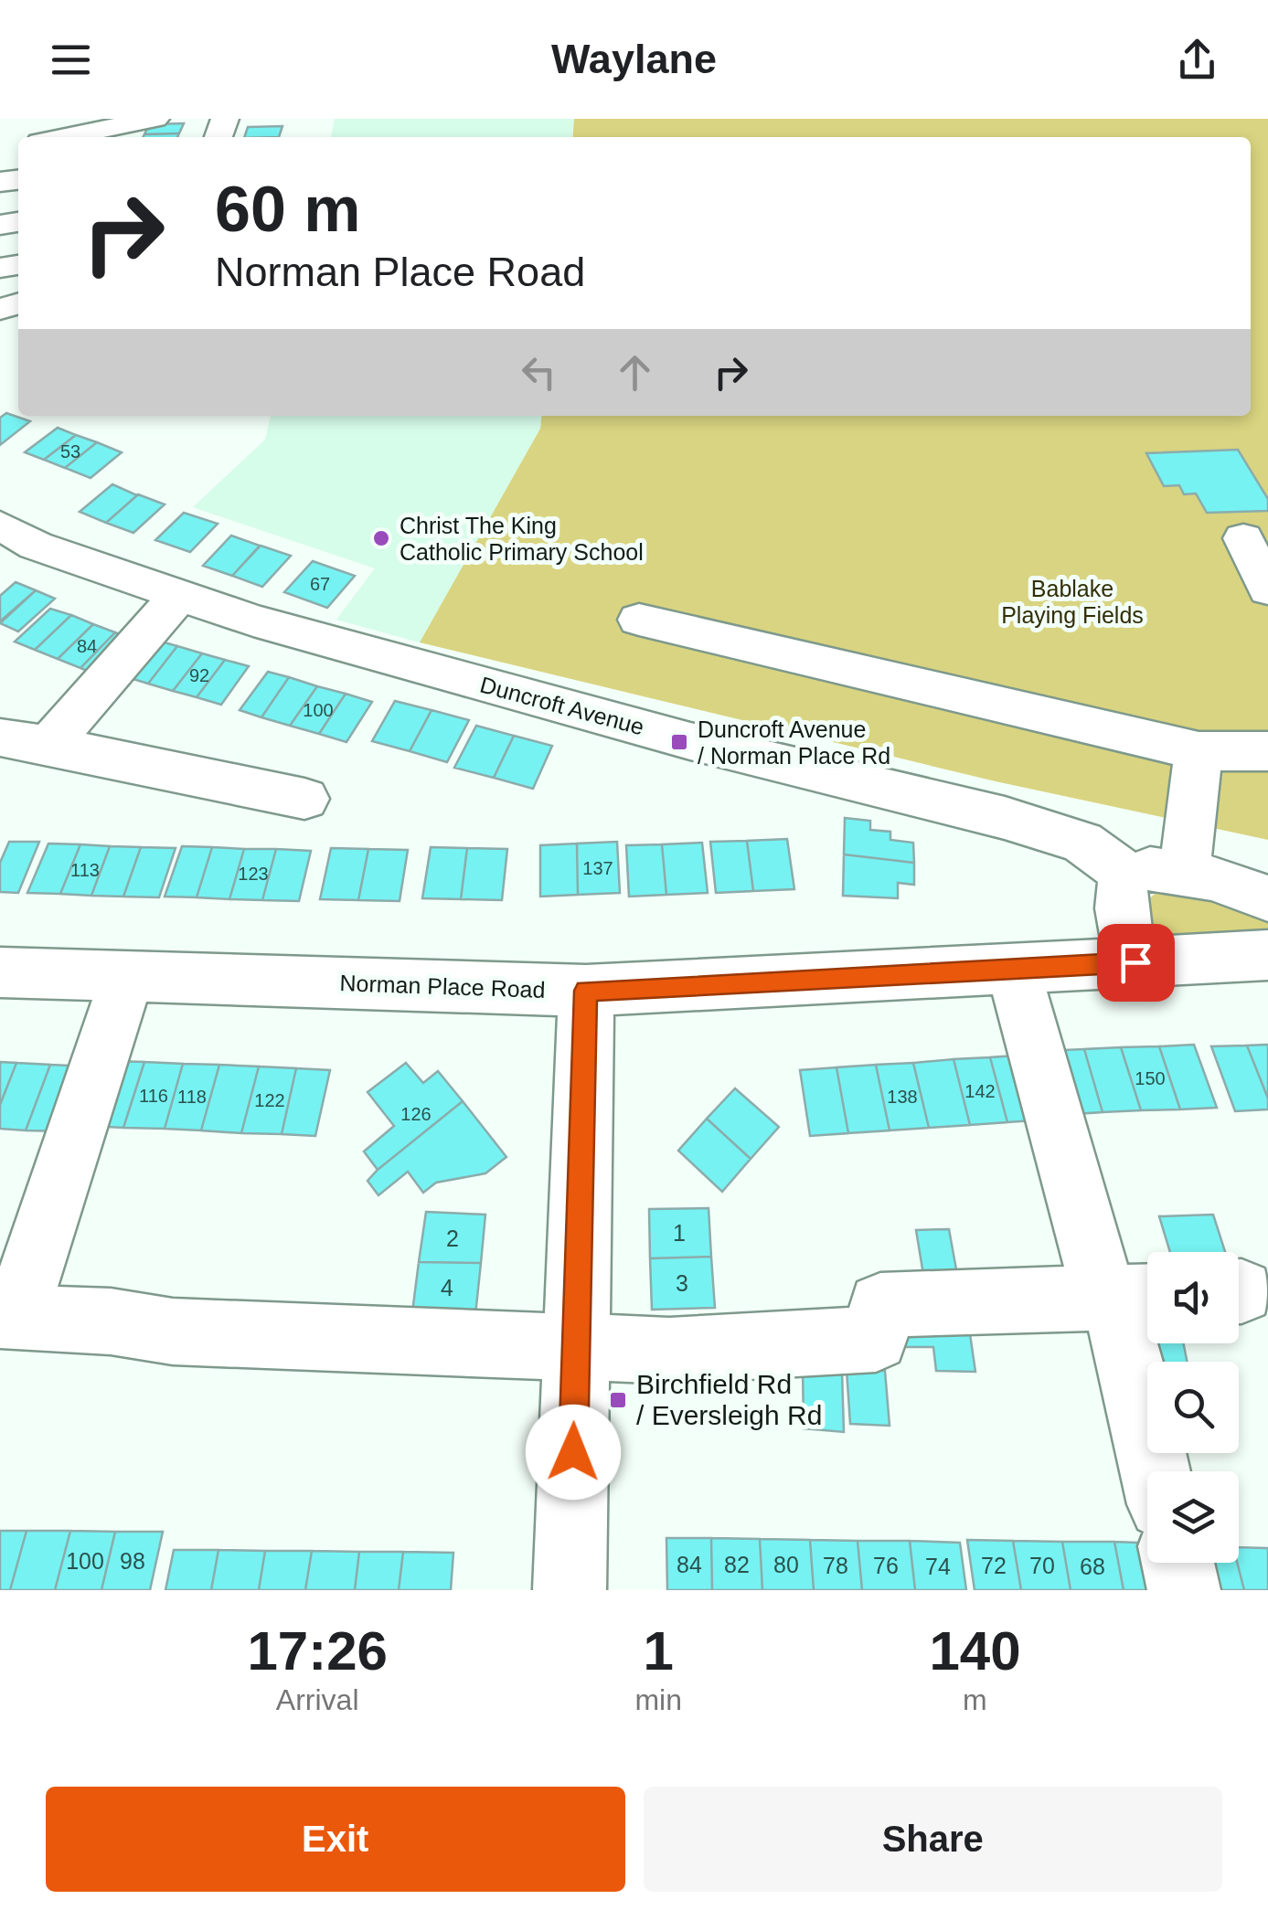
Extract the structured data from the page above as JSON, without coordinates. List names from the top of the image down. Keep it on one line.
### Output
{"streets":{"street":["Duncroft Avenue","Norman Place Road"]},"parks":["Bablake Playing Fields"],"places":{"other":["Christ The King Catholic Primary School"],"transit":["Duncroft Avenue / Norman Place Rd","Birchfield Rd / Eversleigh Rd"]},"house_numbers":["53","67","84","92","100","137","113","123","150","142","116","118","138","122","126","1","2","3","4","100","98","84","82","80","78","76","72","70","74","68"],"page":{"header":"Waylane","turn":["60 m","Norman Place Road"],"eta":["17:26","Arrival","1","min","140","m"],"buttons":["Exit","Share"]}}
